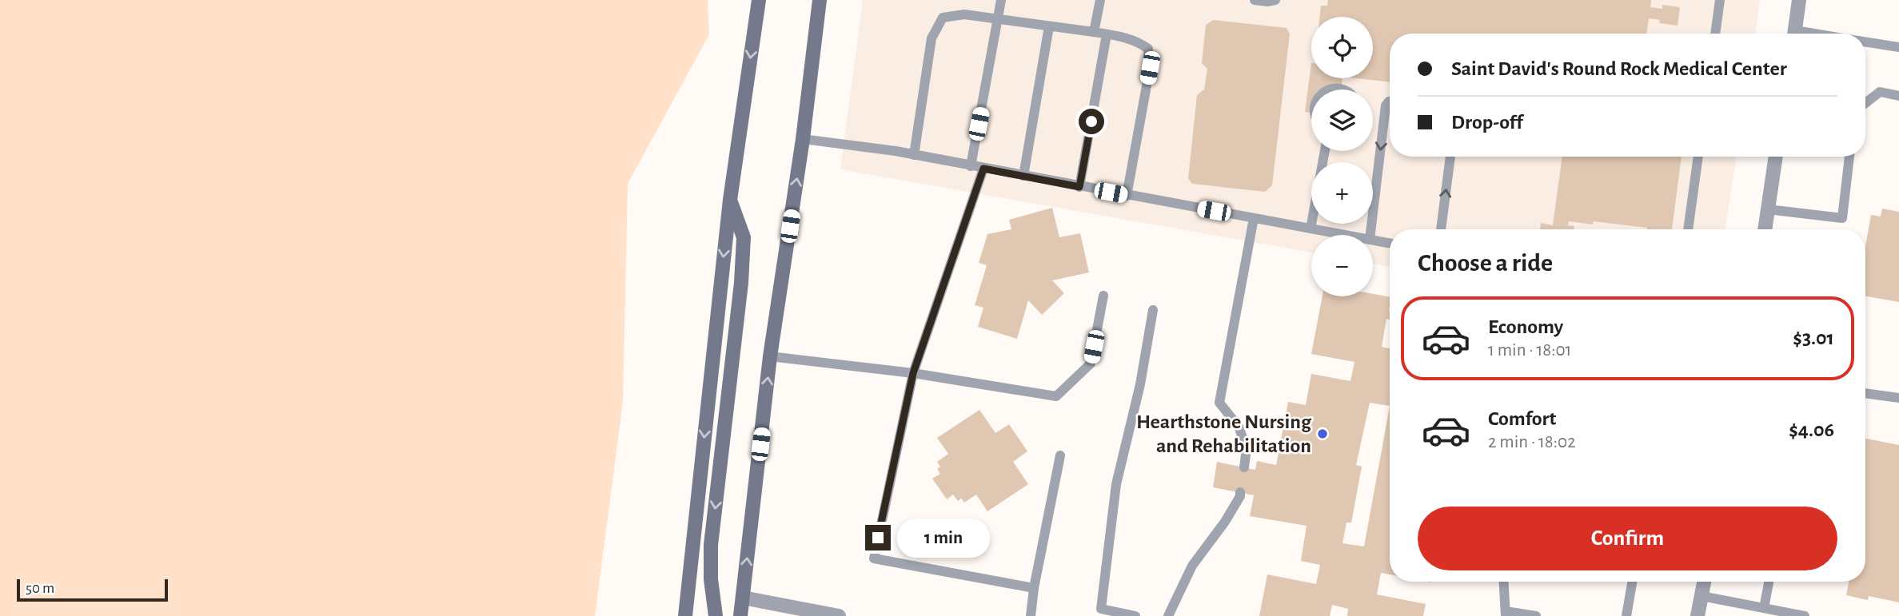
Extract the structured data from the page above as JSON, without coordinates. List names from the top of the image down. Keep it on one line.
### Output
{"places":["Hearthstone Nursing and Rehabilitation"],"scale_bar":"50 m","page":{"map_buttons":["+","−"],"banner":["Saint David's Round Rock Medical Center","Drop-off"],"heading":"Choose a ride","list":[{"name":"Economy","note":"1 min · 18:01","value":"$3.01"},{"name":"Comfort","note":"2 min · 18:02","value":"$4.06"}],"buttons":"Confirm","bubble":"1 min","scale":"50 m"}}
